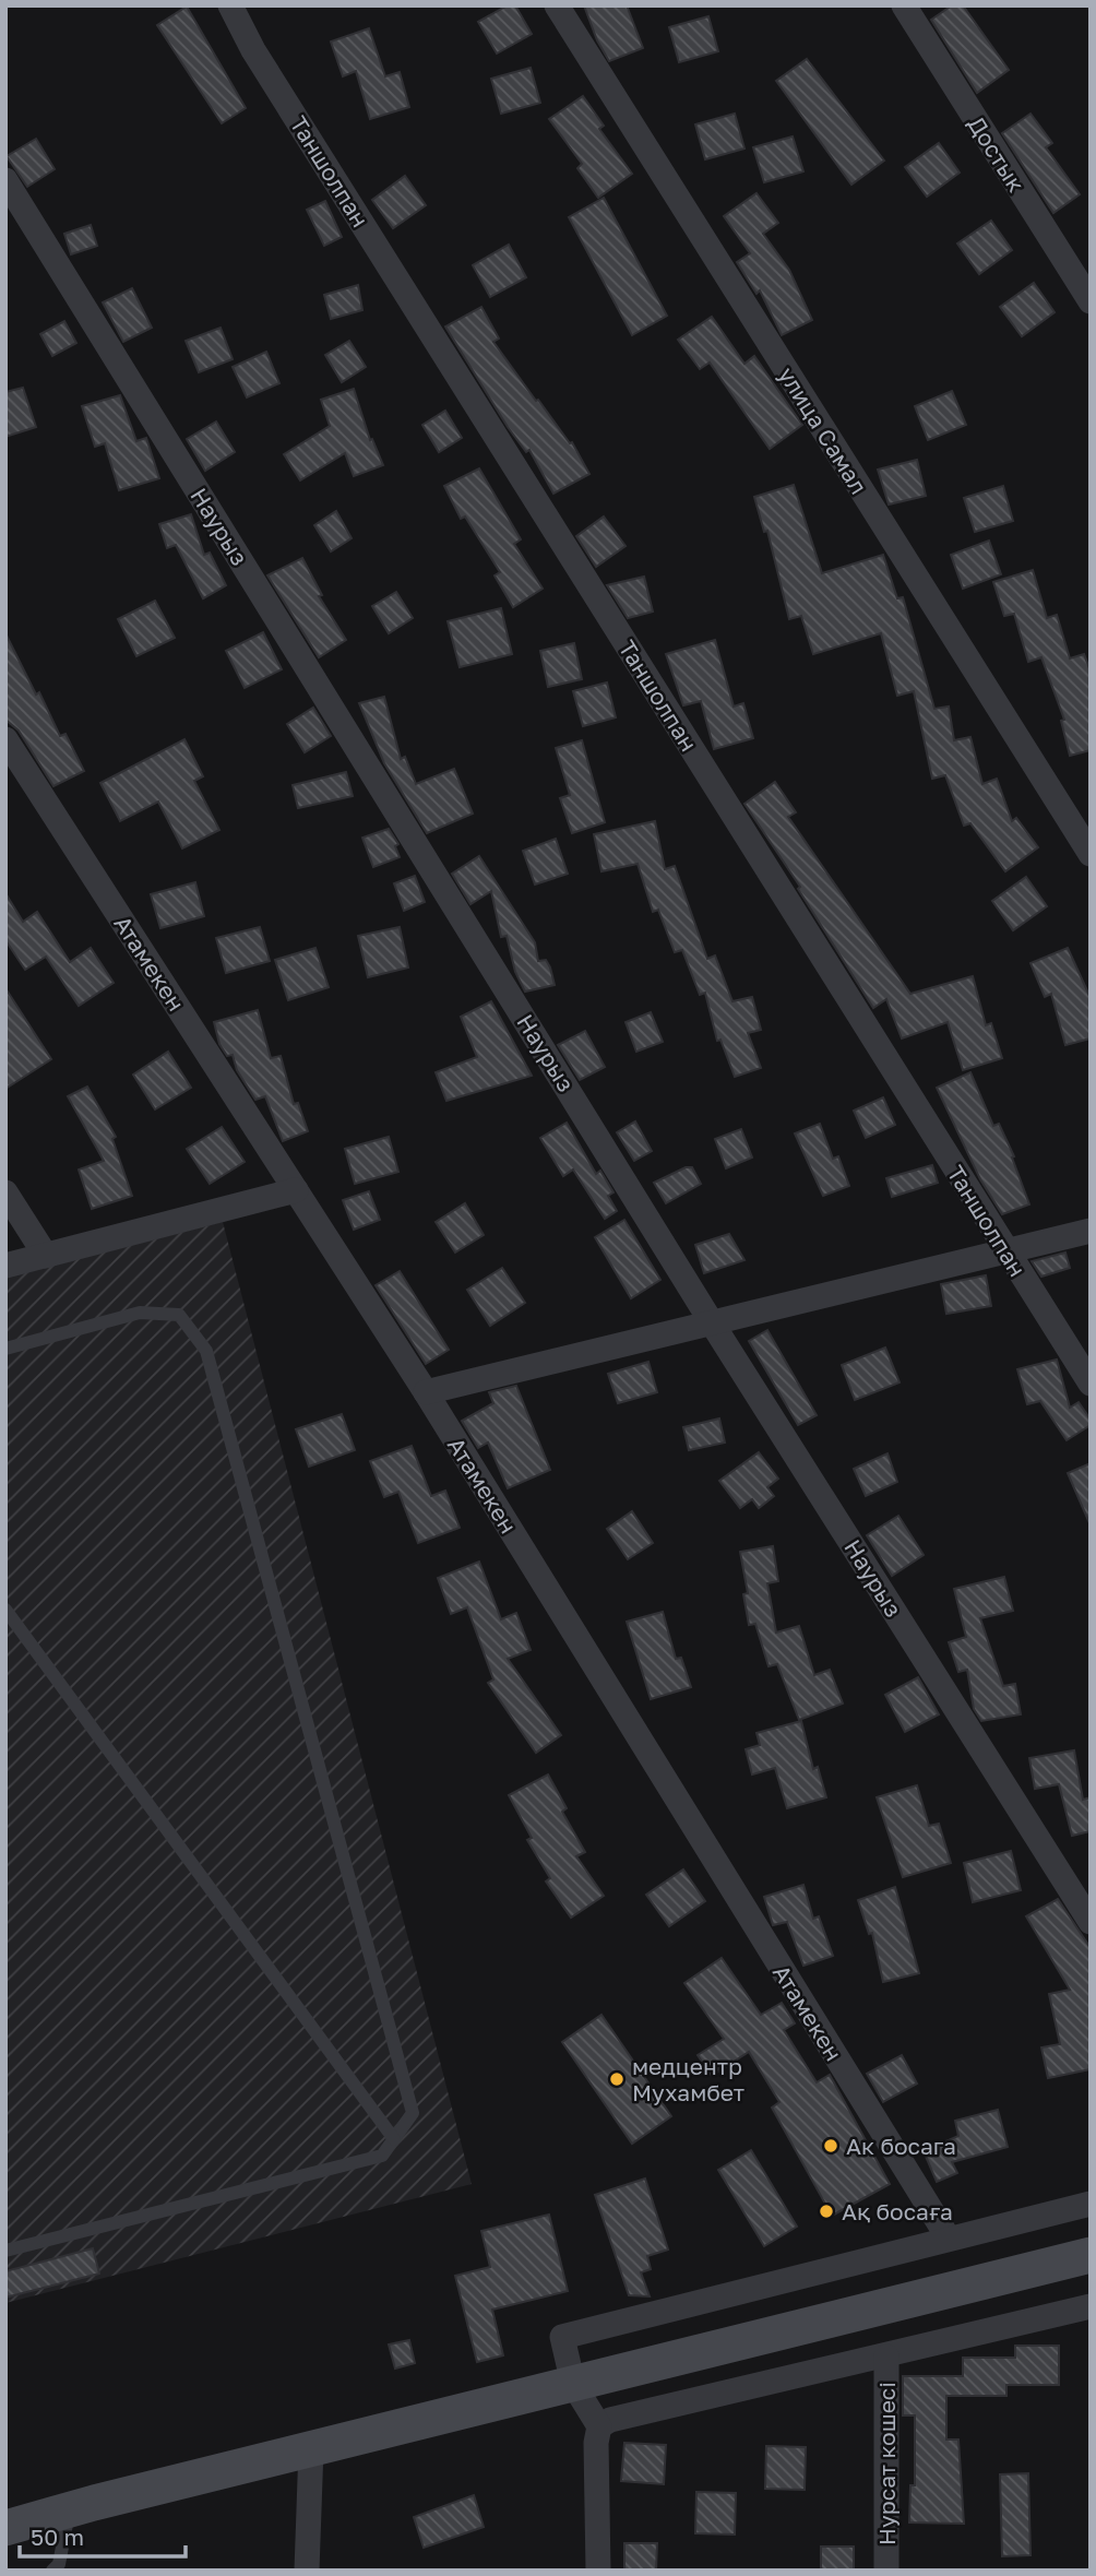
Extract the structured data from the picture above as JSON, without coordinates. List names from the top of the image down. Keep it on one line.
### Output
{"streets":{"street":["Достык","Таншолпан","улица Самал","Наурыз","Атамекен","Нурсат кошесi"]},"places":["медцентр Мухамбет","Ак босага","Ақ босаға"],"scale_bar":"50 m"}
